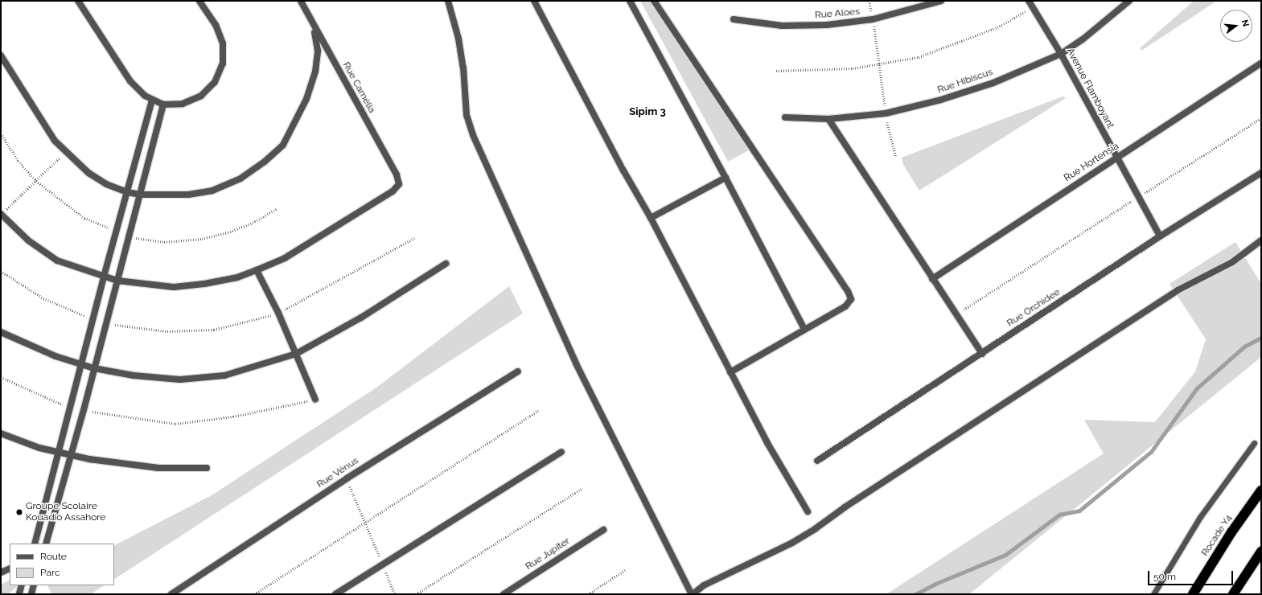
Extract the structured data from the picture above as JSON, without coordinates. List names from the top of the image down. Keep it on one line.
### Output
{"streets":{"highway":["Rocade Y4"],"street":["Rue Aloes","Rue Hibiscus","Rue Camélia","Avenue Flamboyant","Rue Hortensia","Rue Orchidee","Rue Vénus","Rue Jupiter"]},"crossings":[["Rue Hibiscus","Avenue Flamboyant"],["Avenue Flamboyant","Rue Hortensia"],["Avenue Flamboyant","Rue Orchidee"]],"districts":["Sipim 3"],"places":["Groupe Scolaire Kouadio Assahore"],"legend":["Route","Parc"],"scale_bar":"50 m","north":"right"}
